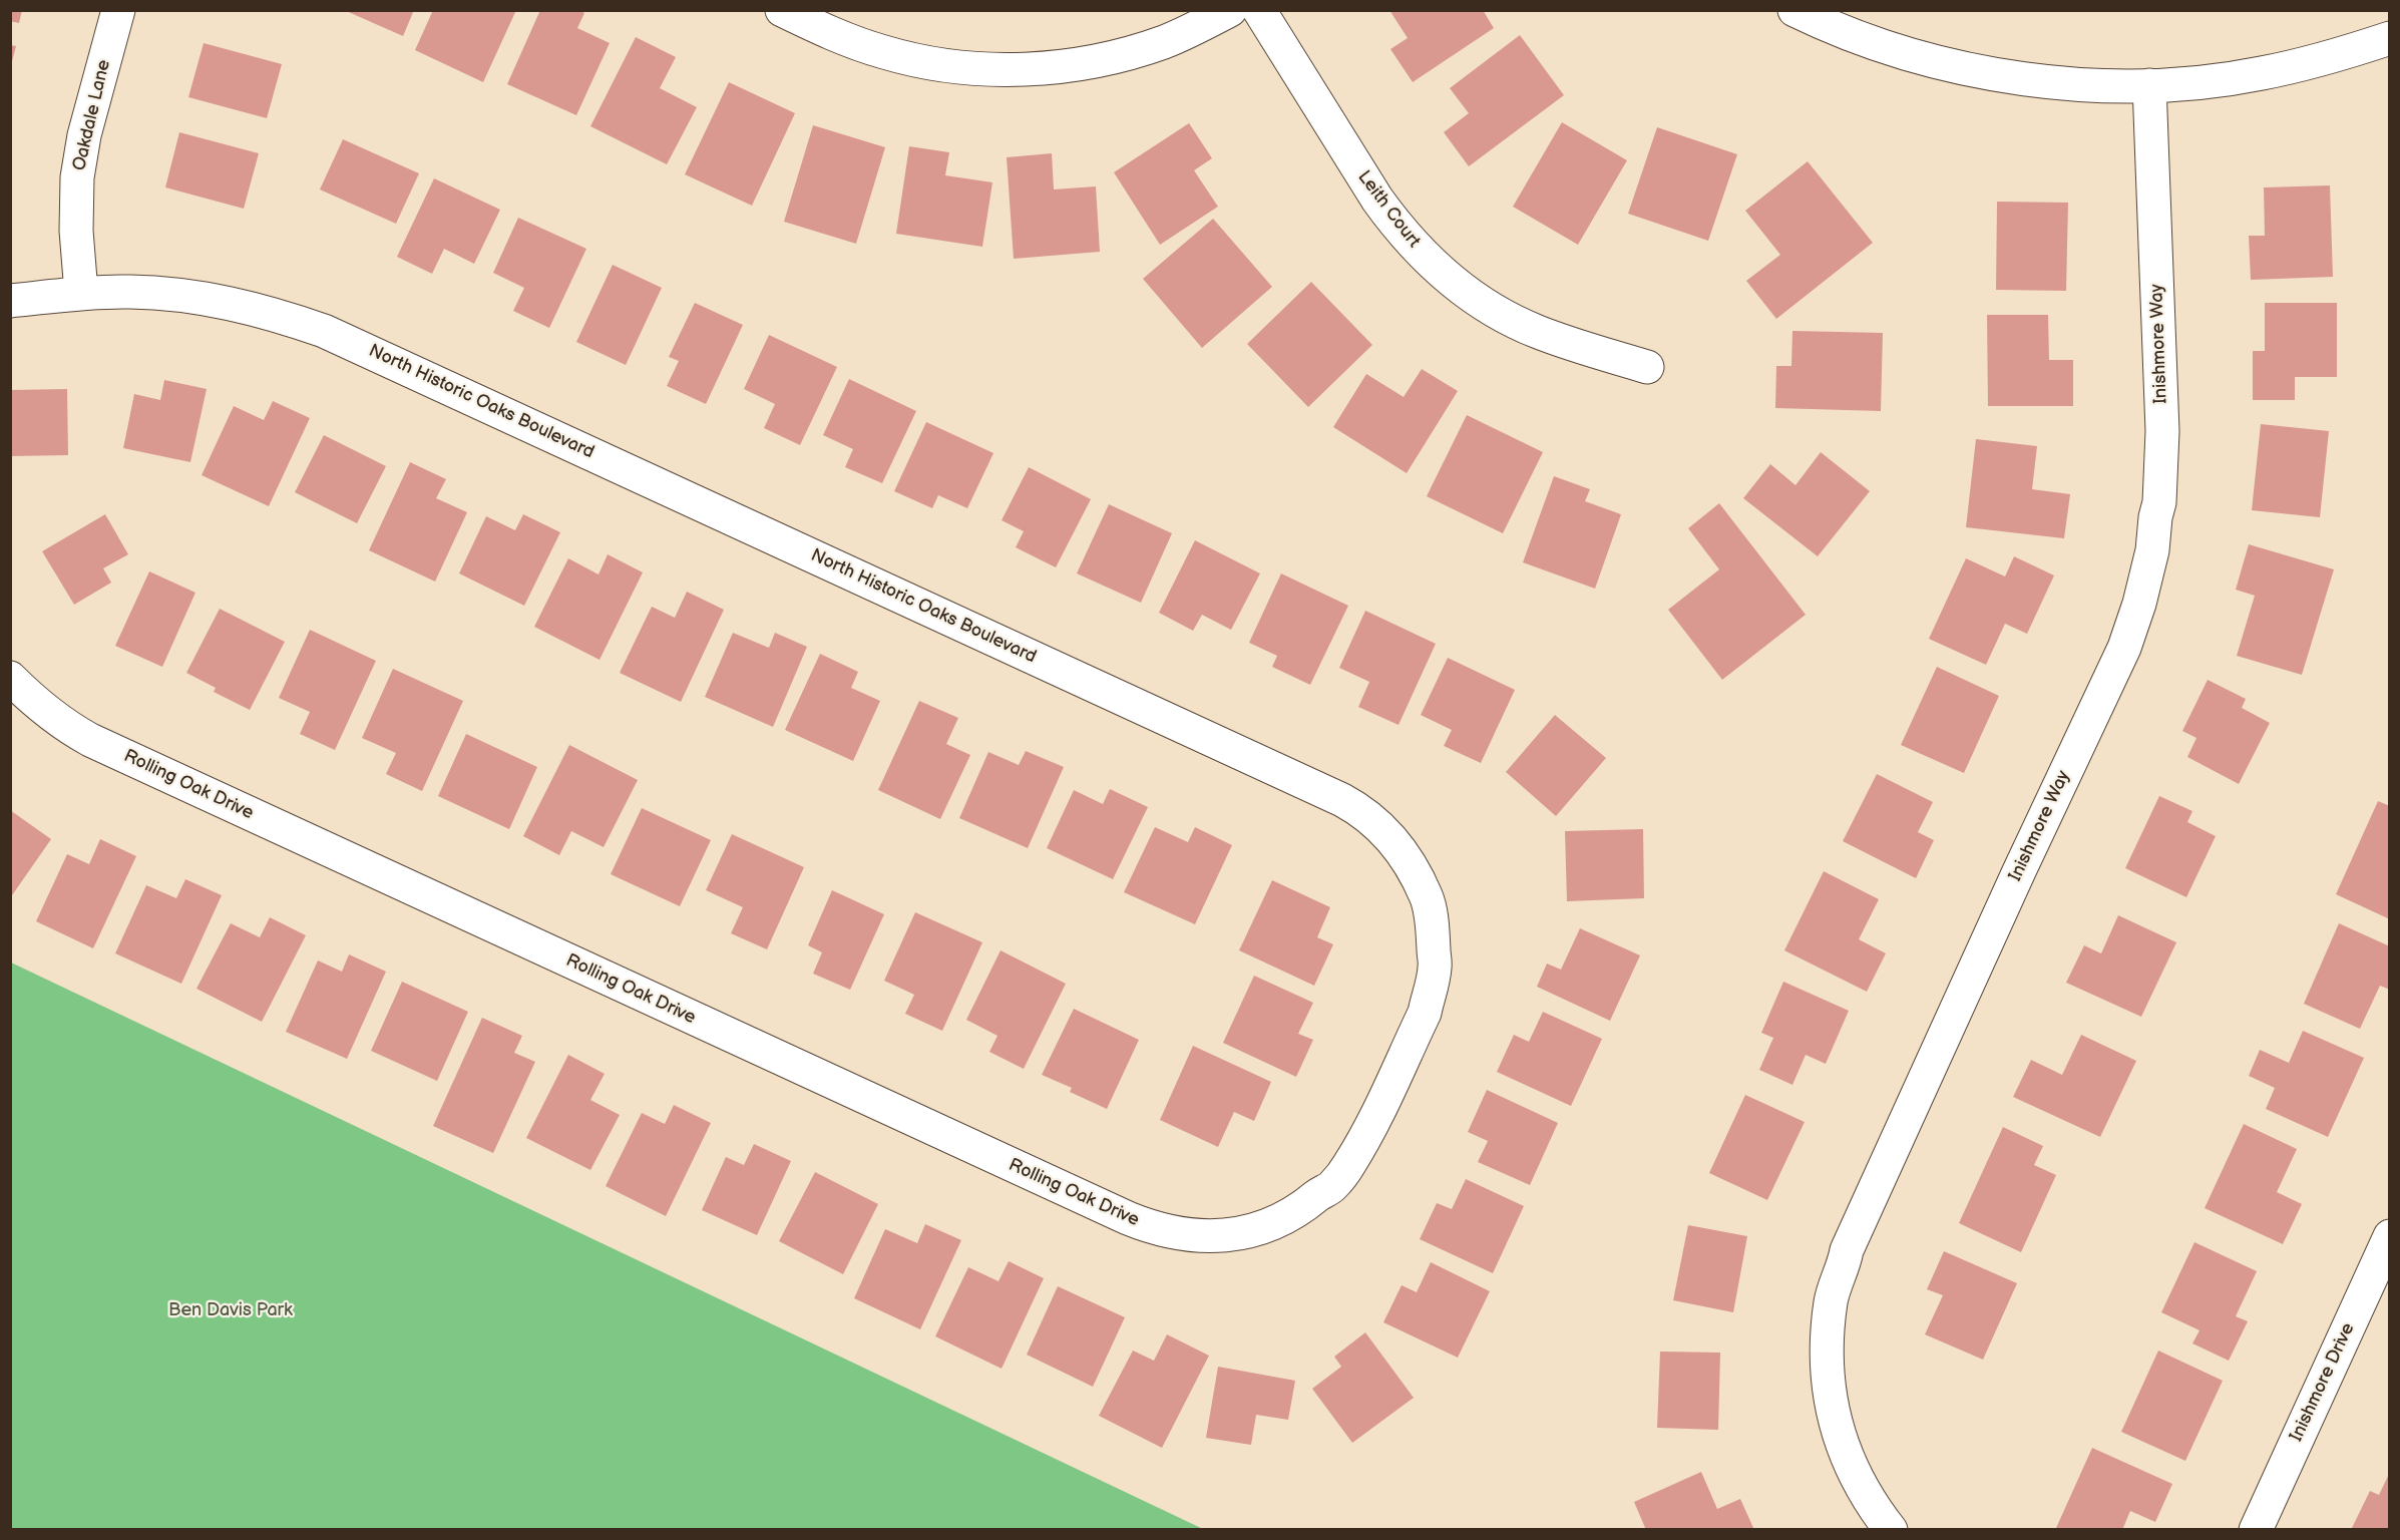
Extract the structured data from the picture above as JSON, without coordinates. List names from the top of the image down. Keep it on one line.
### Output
{"streets":{"street":["Oakdale Lane","Leith Court","Inishmore Way","North Historic Oaks Boulevard","Rolling Oak Drive","Inishmore Drive"]},"crossings":[["Oakdale Lane","North Historic Oaks Boulevard"],["North Historic Oaks Boulevard","Rolling Oak Drive"]],"parks":["Ben Davis Park"]}
